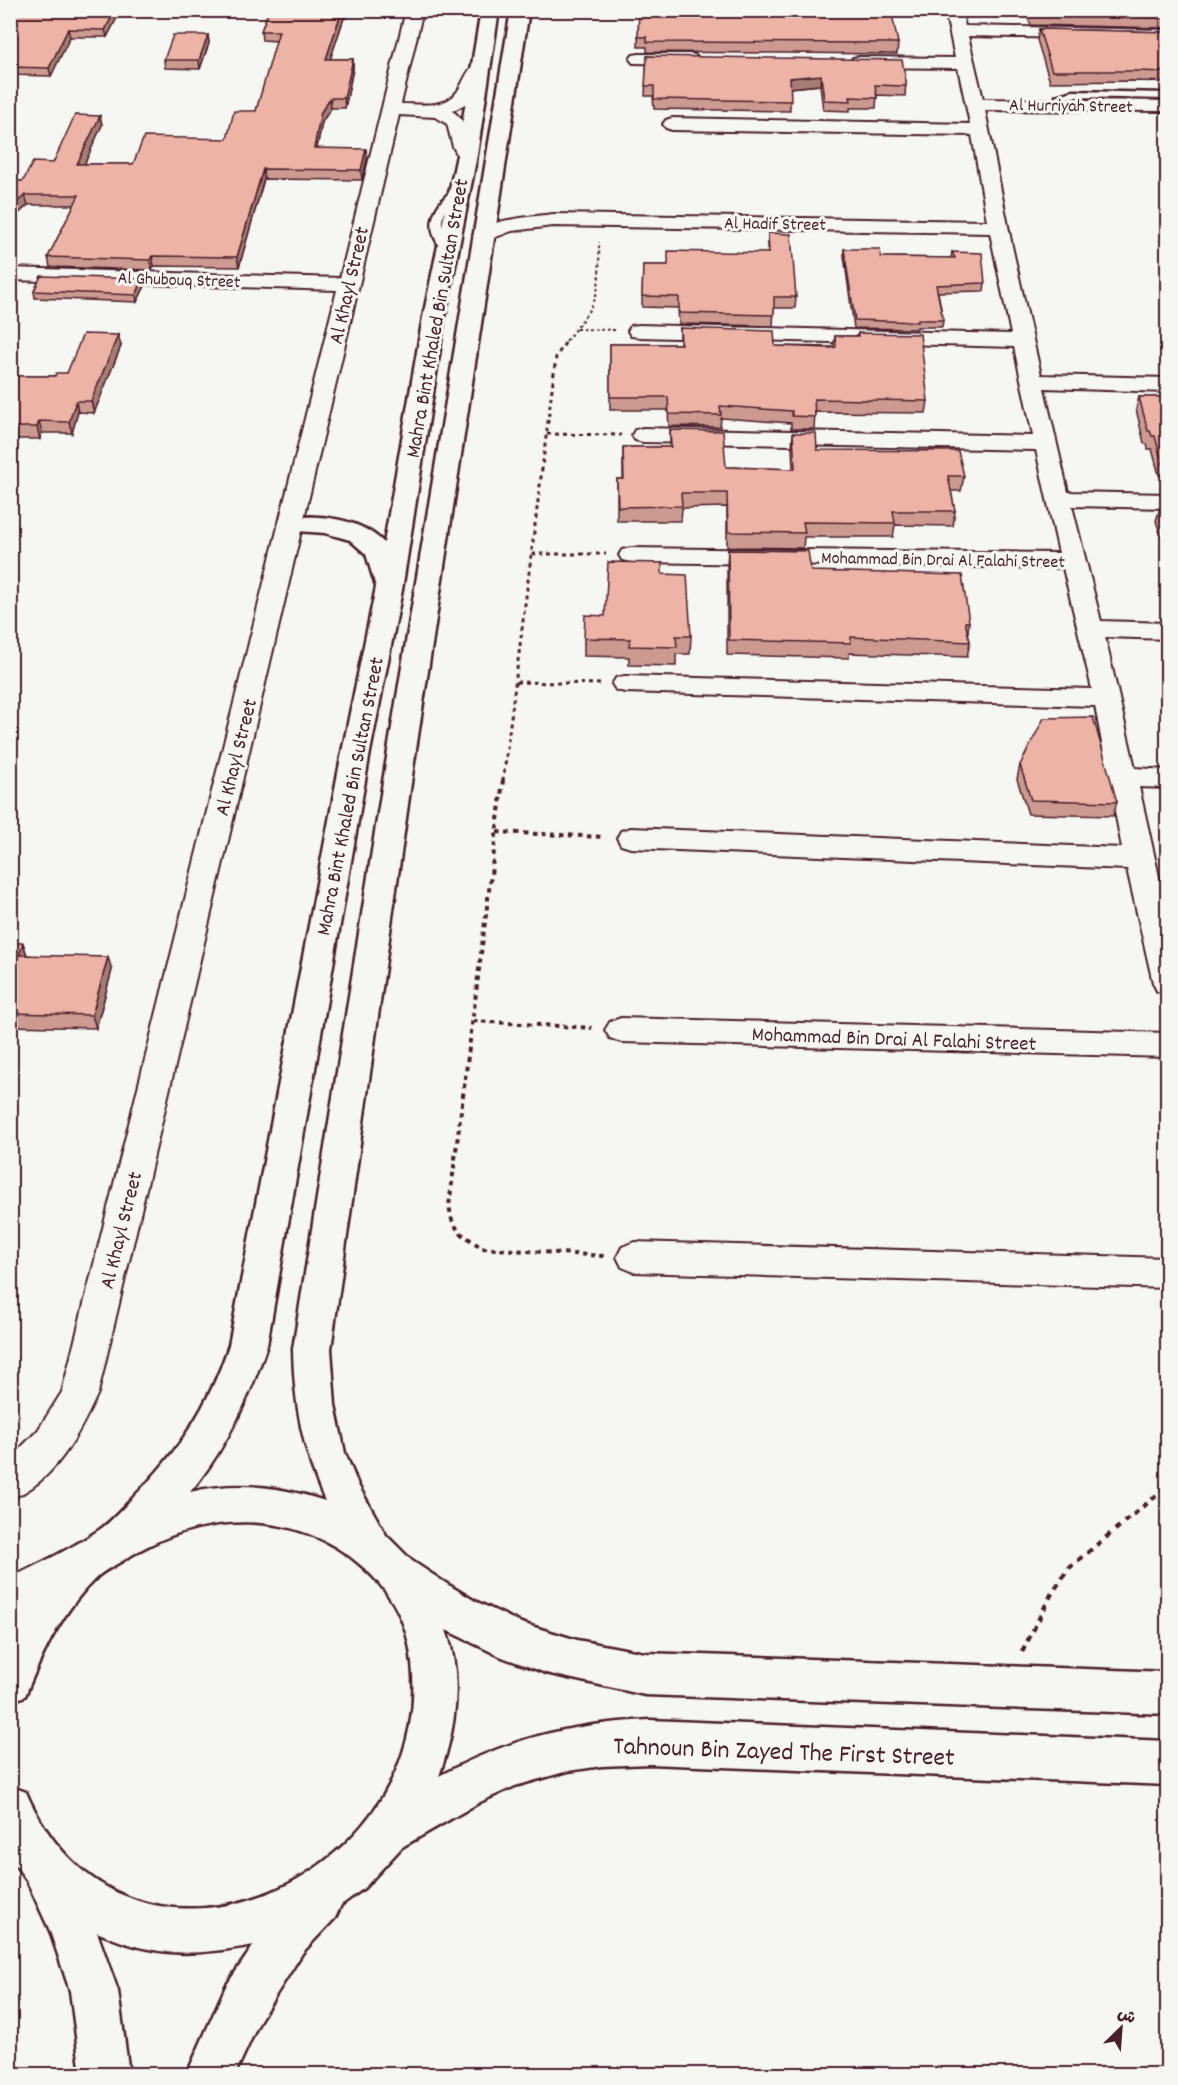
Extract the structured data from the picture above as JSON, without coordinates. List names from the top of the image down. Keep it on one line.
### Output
{"streets":{"street":["Al Hurriyah Street","Al Hadif Street","Al Ghubouq Street","Al Khayl Street","Mahra Bint Khaled Bin Sultan Street","Mohammad Bin Drai Al Falahi Street","Tahnoun Bin Zayed The First Street"]},"crossings":[["Al Hurriyah Street","Mohammad Bin Drai Al Falahi Street"],["Al Hadif Street","Mahra Bint Khaled Bin Sultan Street"],["Al Hadif Street","Mohammad Bin Drai Al Falahi Street"],["Al Ghubouq Street","Al Khayl Street"],["Mahra Bint Khaled Bin Sultan Street","Tahnoun Bin Zayed The First Street"]],"north":"top right"}
